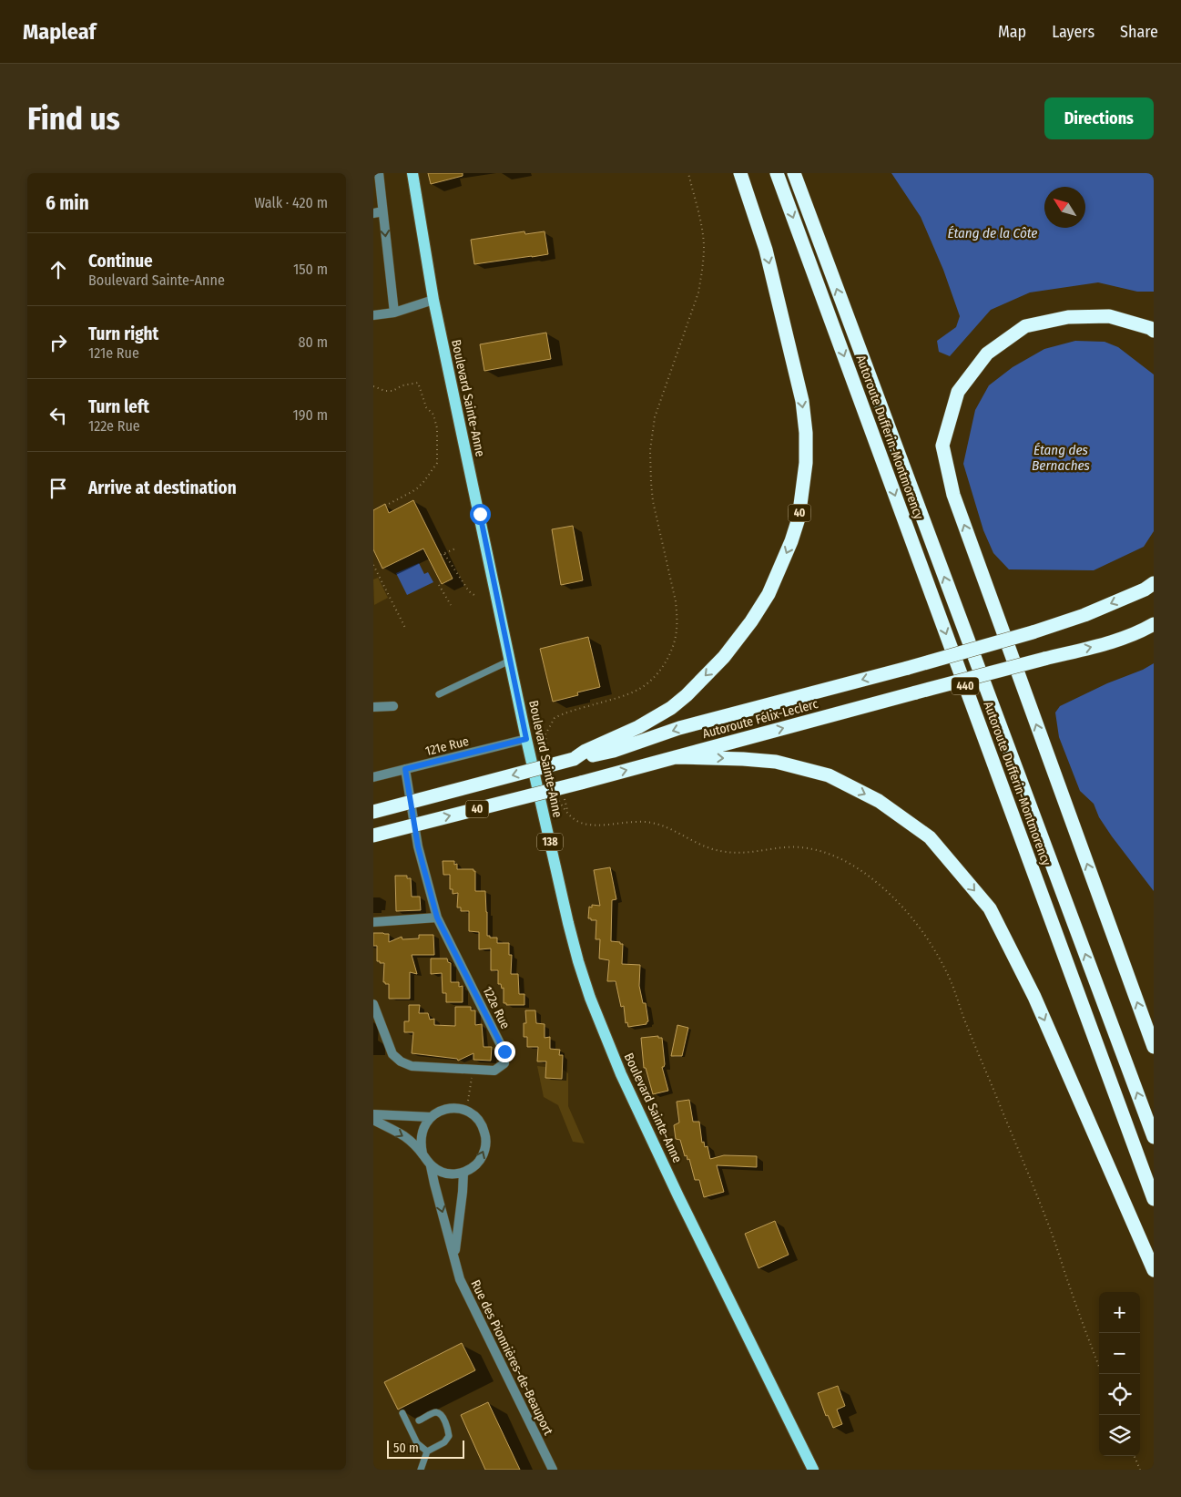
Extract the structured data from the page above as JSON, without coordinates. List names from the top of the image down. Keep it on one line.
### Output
{"streets":{"highway":["Autoroute Dufferin-Montmorency","40","440","Autoroute Félix-Leclerc"],"main road":["Boulevard Sainte-Anne","138"],"street":["121e Rue","122e Rue","Rue des Pionnières-de-Beauport"]},"crossings":[["Boulevard Sainte-Anne","121e Rue"],["121e Rue","122e Rue"]],"water":["Étang de la Côte","Étang des Bernaches"],"scale_bar":"50 m","north":"top left","page":{"header":"Mapleaf","nav":["Map","Layers","Share"],"buttons":"Directions","title":"Find us","heading":["6 min","Walk · 420 m"],"list":[["Continue","Boulevard Sainte-Anne","150 m"],["Turn right","121e Rue","80 m"],["Turn left","122e Rue","190 m"],"Arrive at destination"],"map_buttons":["+","−"],"scale":"50 m"}}
